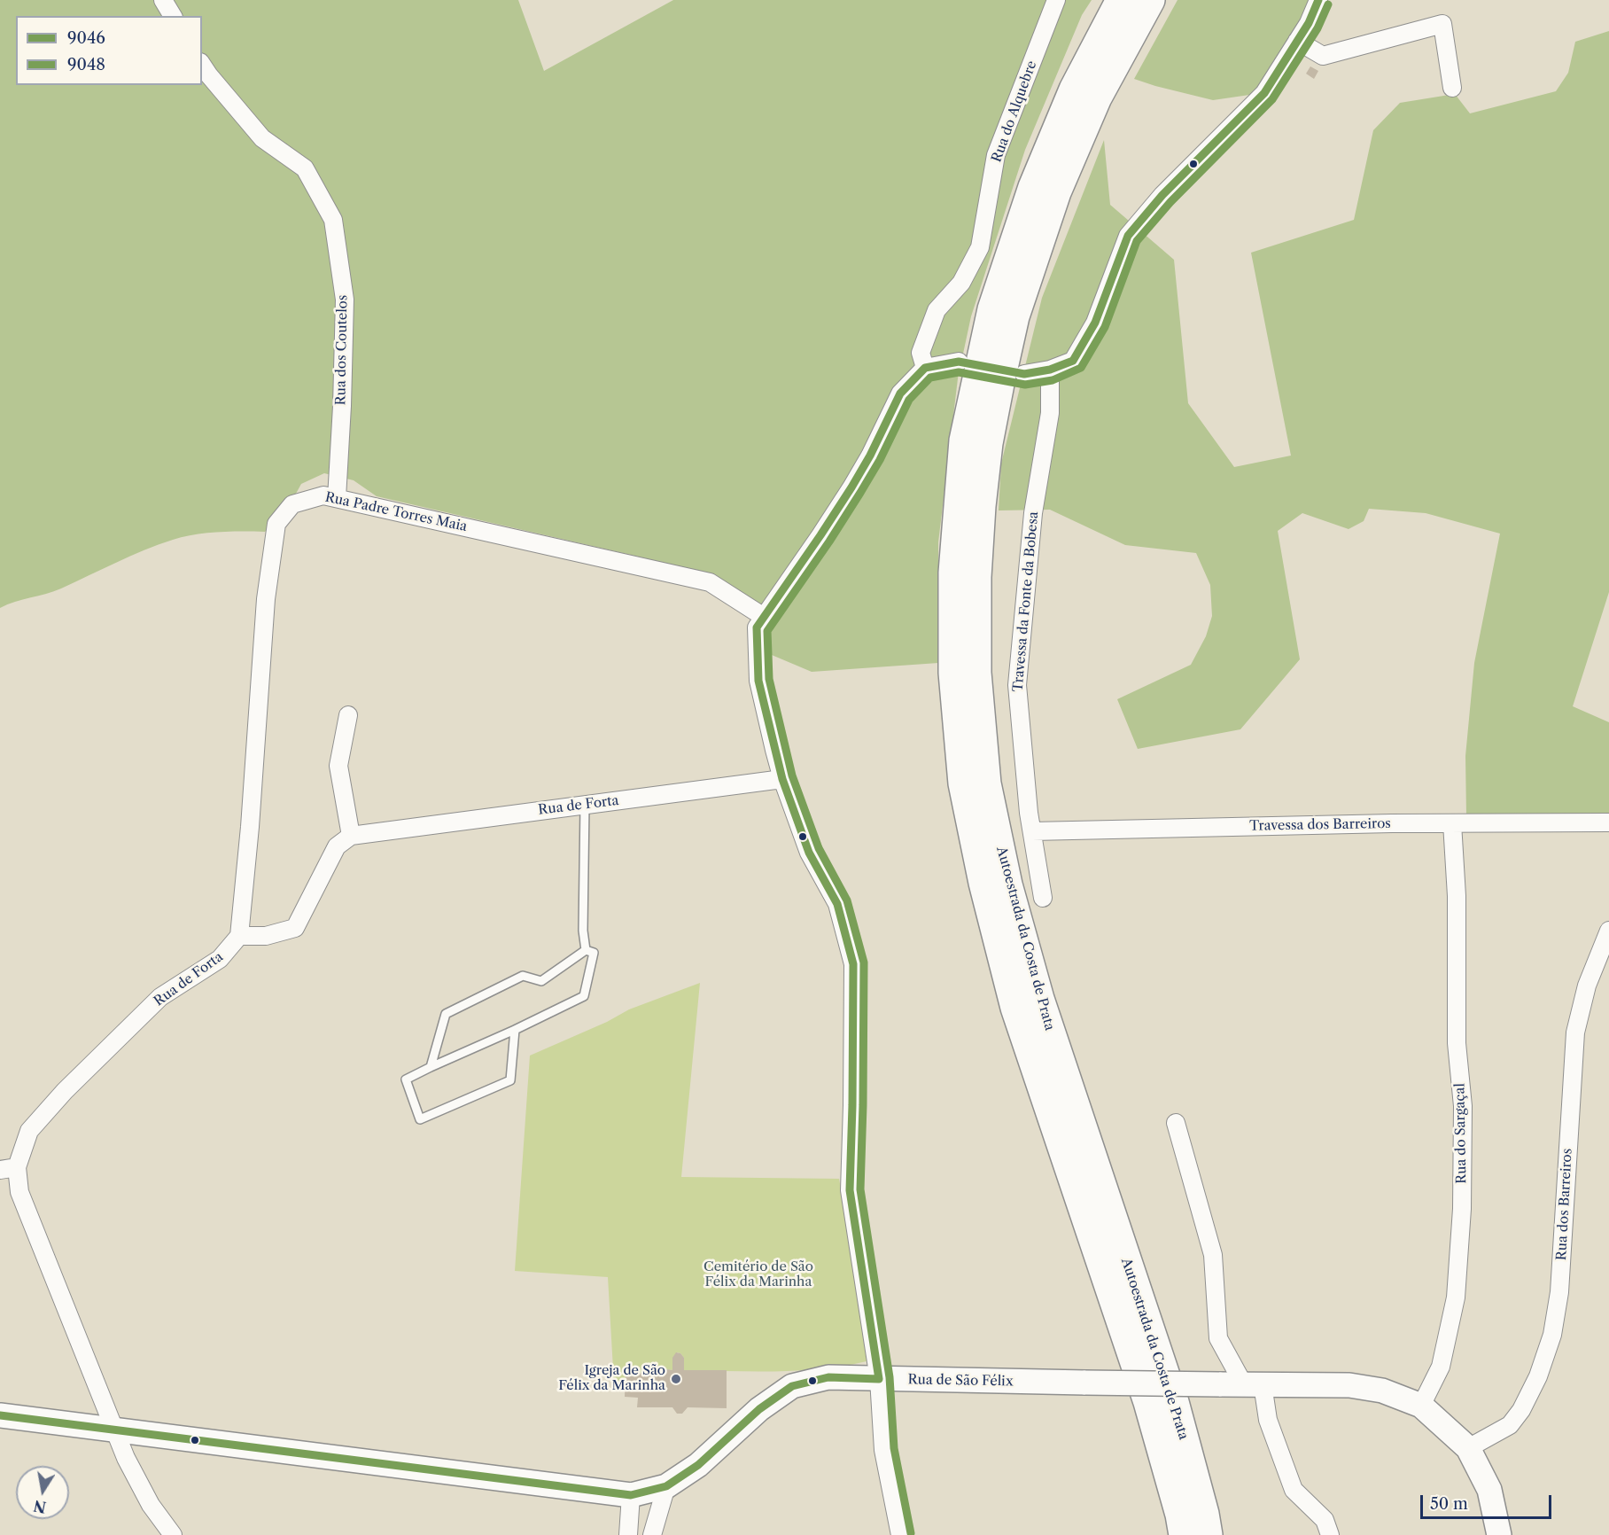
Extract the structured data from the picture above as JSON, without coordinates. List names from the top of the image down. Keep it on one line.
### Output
{"streets":{"highway":["Autoestrada da Costa de Prata"],"main road":["Rua de São Félix"],"street":["Rua do Alquebre","Rua dos Coutelos","Rua Padre Torres Maia","Travessa da Fonte da Bobesa","Rua de Forta","Travessa dos Barreiros","Rua do Sargaçal","Rua dos Barreiros"]},"crossings":[["Rua dos Coutelos","Rua Padre Torres Maia"],["Rua Padre Torres Maia","Rua de Forta"],["Travessa da Fonte da Bobesa","Travessa dos Barreiros"],["Rua de Forta","Rua de São Félix"],["Travessa dos Barreiros","Rua do Sargaçal"],["Rua do Sargaçal","Rua de São Félix"],["Rua dos Barreiros","Rua de São Félix"]],"parks":["Cemitério de São Félix da Marinha"],"places":["Igreja de São Félix da Marinha"],"lines":["transit line 9046","transit line 9048"],"legend":["9046","9048"],"scale_bar":"50 m","north":"bottom"}
